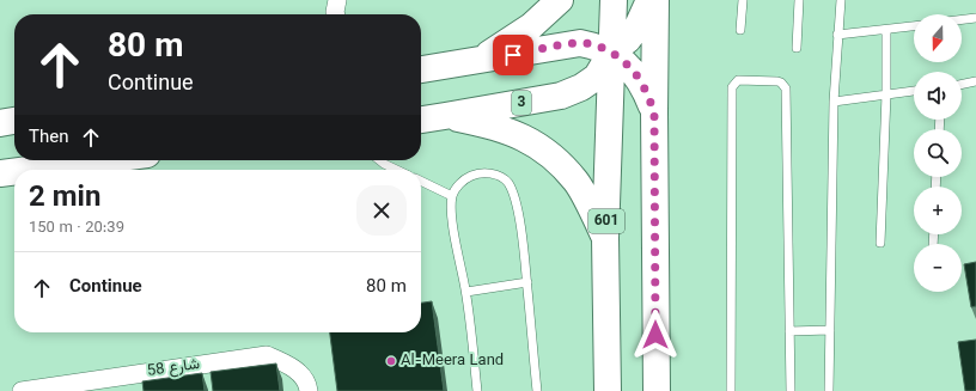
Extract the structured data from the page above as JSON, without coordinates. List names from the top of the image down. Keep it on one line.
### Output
{"streets":{"main road":["3","601"],"street":["شارع 58"]},"crossings":[["3","601"]],"places":["Al-Meera Land"],"north":"bottom","page":{"map_buttons":["+","−"],"turn":["80 m","Continue"],"then":"Then","heading":["2 min","150 m · 20:39"],"list":[{"name":"Continue","value":"80 m"}]}}
